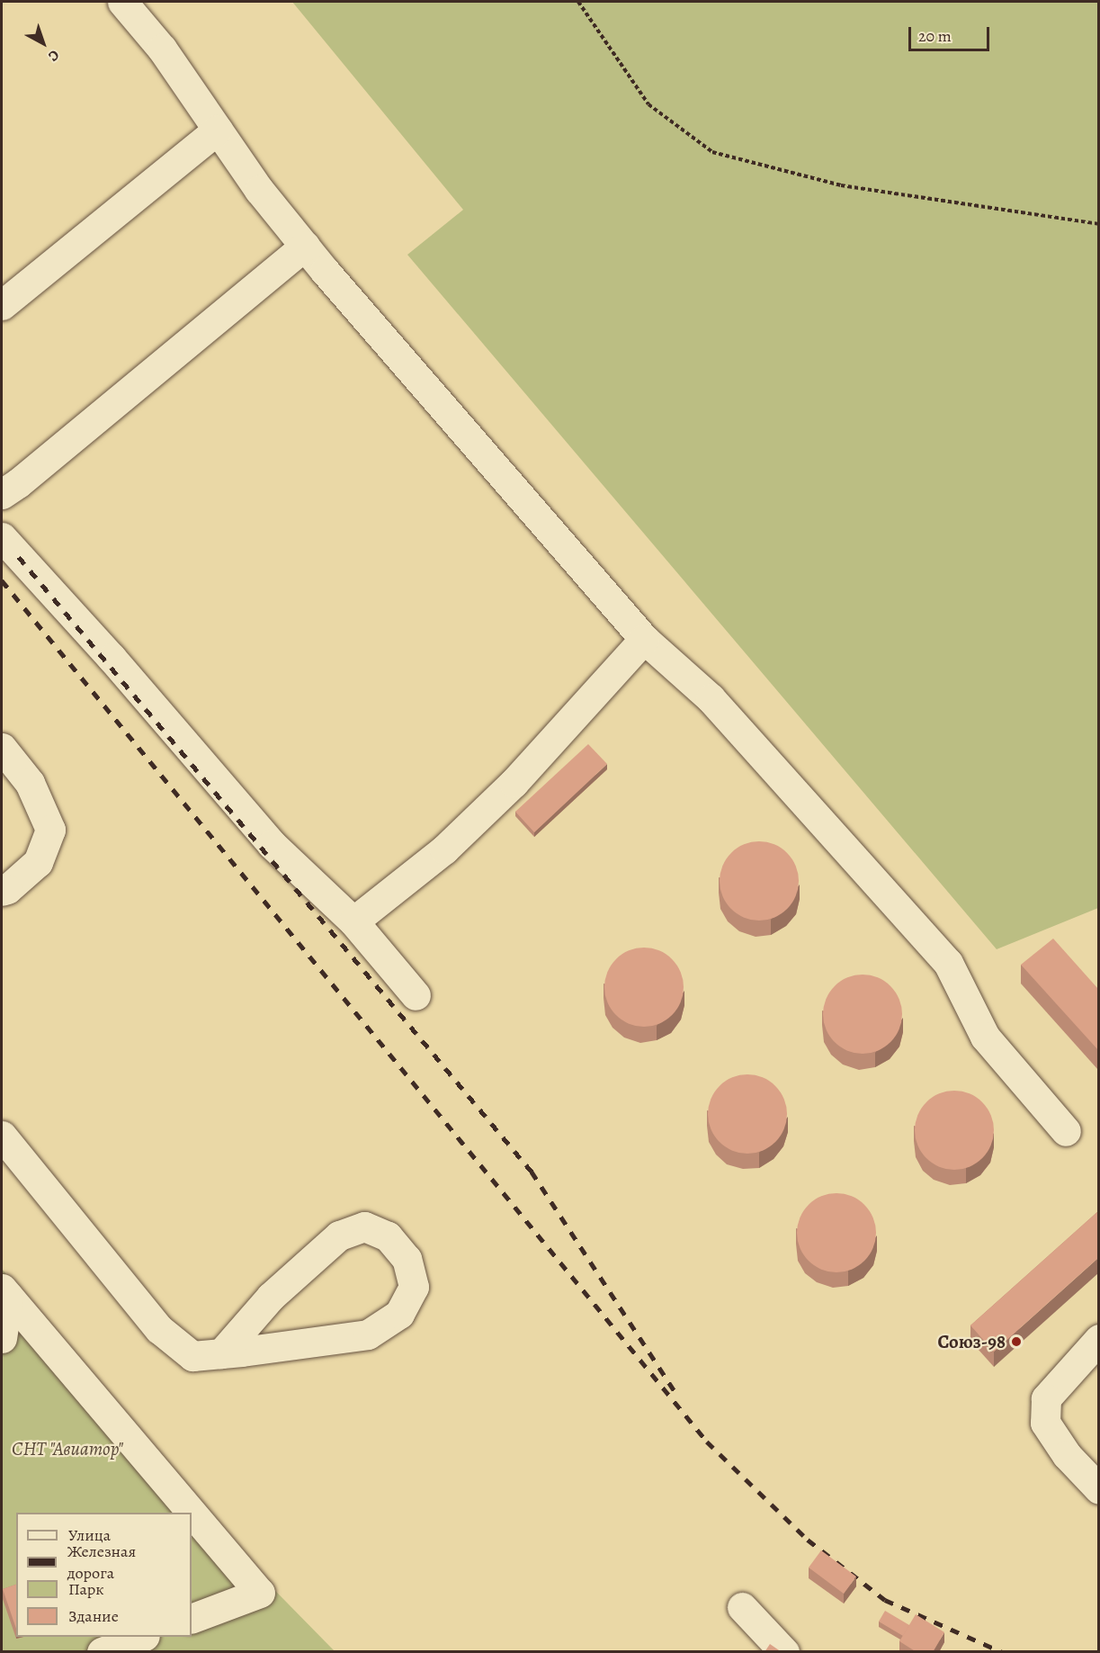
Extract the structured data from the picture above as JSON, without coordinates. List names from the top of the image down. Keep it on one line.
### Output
{"parks":["СНТ \"Авиатор\""],"places":["Союз-98"],"legend":["Улица","Железная дорога","Парк","Здание"],"scale_bar":"20 m","north":"bottom right"}
